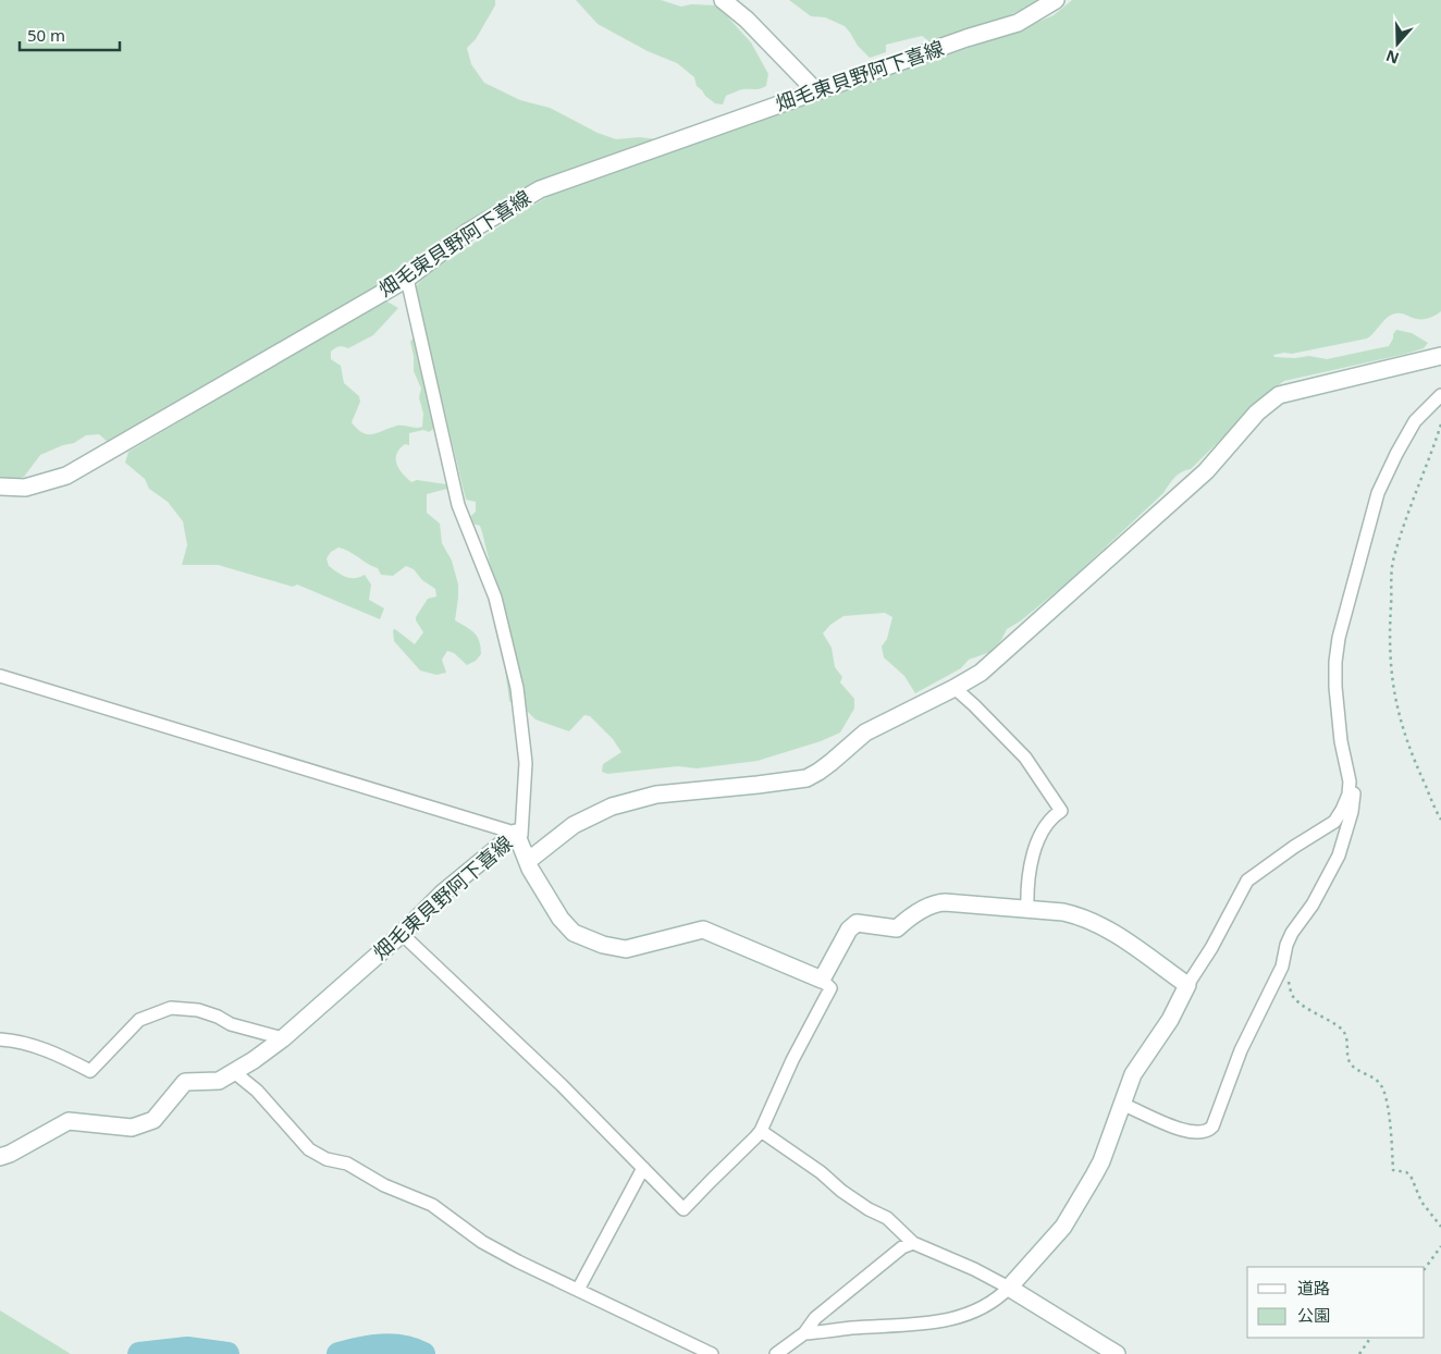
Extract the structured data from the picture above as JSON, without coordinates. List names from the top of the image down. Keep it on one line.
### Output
{"streets":{"main road":["畑毛東貝野阿下喜線"]},"legend":["道路","公園"],"scale_bar":"50 m","north":"bottom"}
